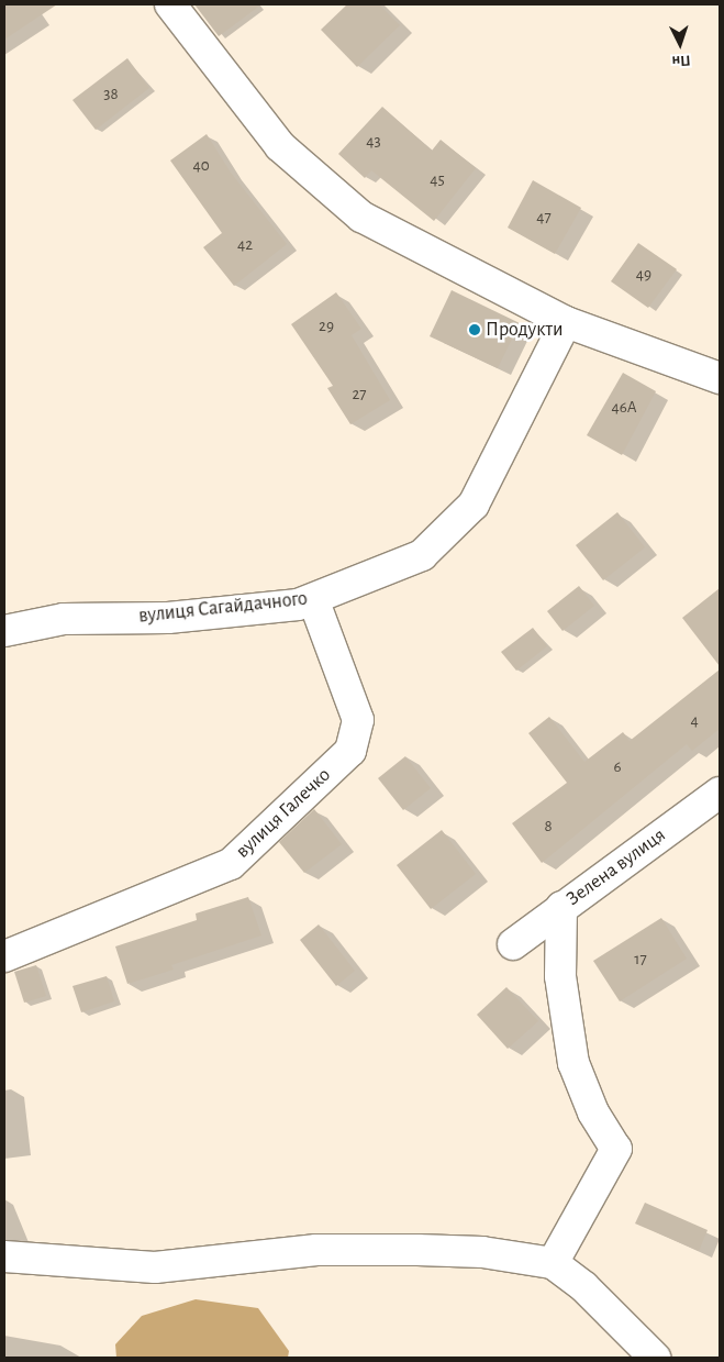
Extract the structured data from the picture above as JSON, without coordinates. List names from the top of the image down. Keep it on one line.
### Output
{"streets":{"street":["вулиця Сагайдачного","вулиця Галечко","Зелена вулиця"]},"crossings":[["вулиця Сагайдачного","вулиця Галечко"]],"places":["Продукти"],"house_numbers":["38","43","40","45","47","42","49","29","27","46А","4","6","8","17"],"north":"bottom"}
